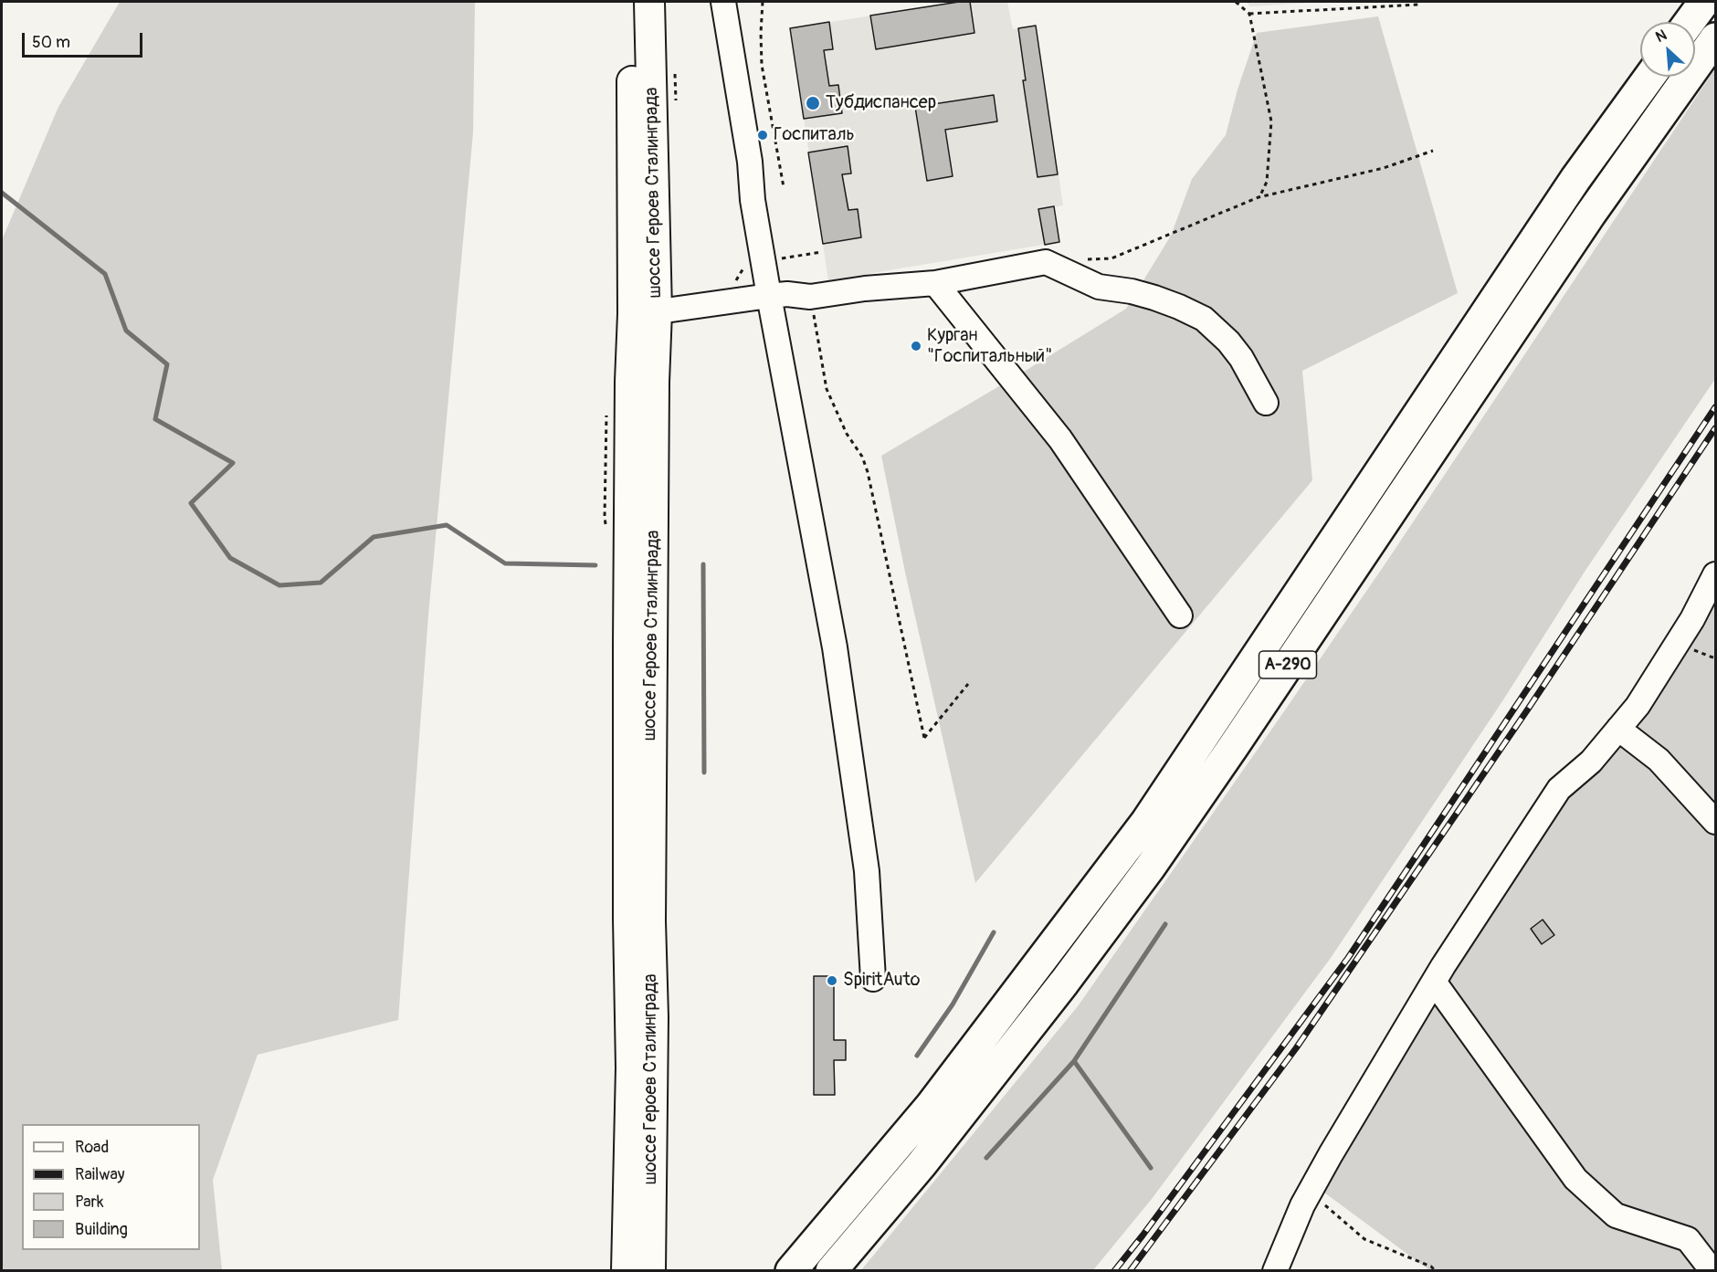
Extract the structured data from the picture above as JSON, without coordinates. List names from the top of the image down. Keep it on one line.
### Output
{"streets":{"highway":["А-290"],"main road":["шоссе Героев Сталинграда"]},"places":["Тубдиспансер","Госпиталь","Курган \"Госпитальный\"","SpiritAuto"],"legend":["Road","Railway","Park","Building"],"scale_bar":"50 m","north":"top left"}
